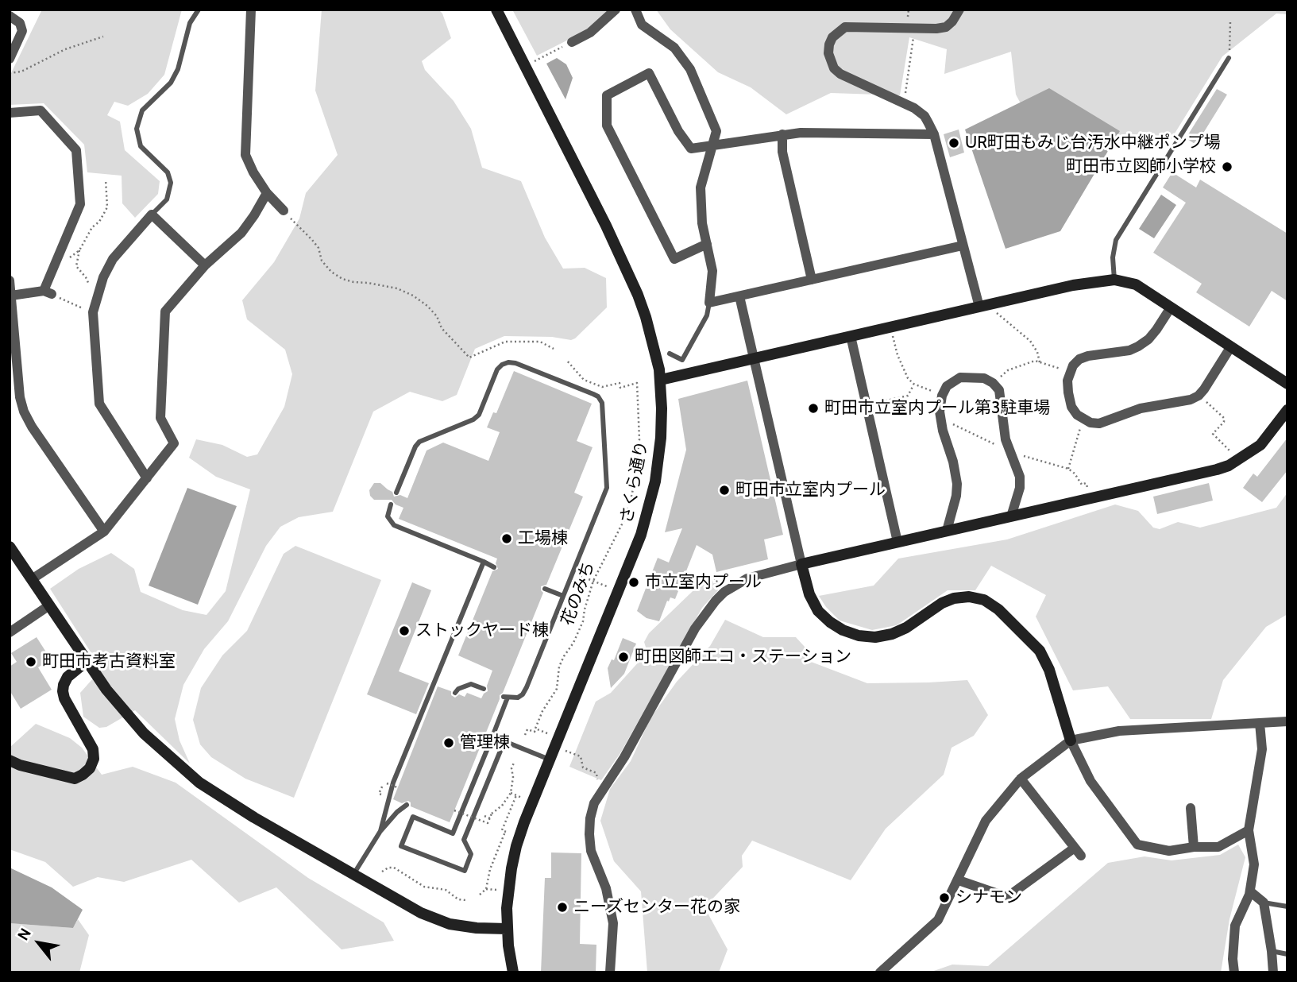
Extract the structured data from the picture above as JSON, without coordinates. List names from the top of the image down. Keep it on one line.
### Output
{"streets":{"street":["さくら通り"],"path":["花のみち"]},"places":["UR町田もみじ台汚水中継ポンプ場","町田市立図師小学校","町田市立室内プール第3駐車場","町田市立室内プール","工場棟","市立室内プール","ストックヤード棟","町田図師エコ・ステーション","町田市考古資料室","管理棟","シナモン","ニーズセンター花の家"],"north":"top left"}
